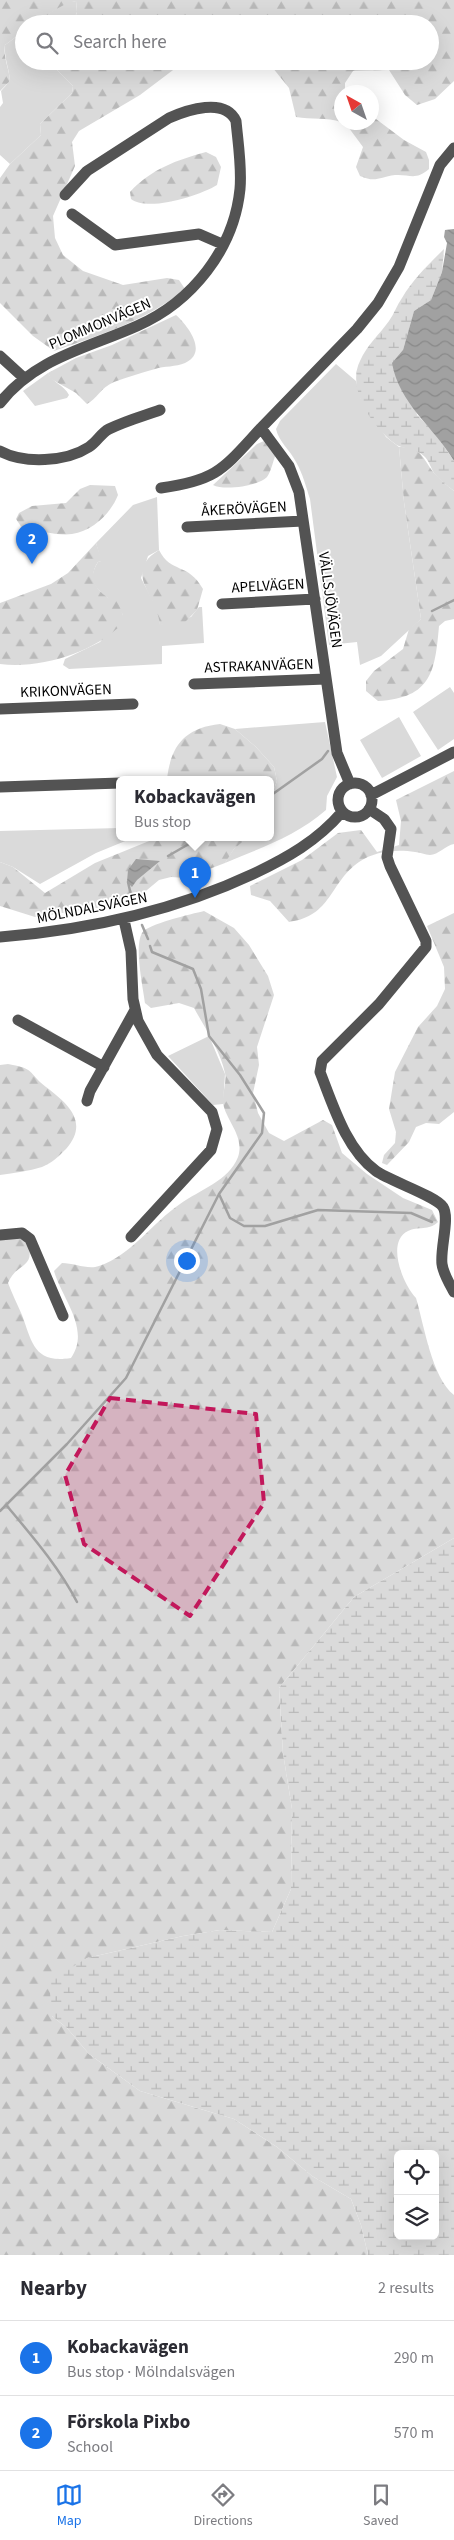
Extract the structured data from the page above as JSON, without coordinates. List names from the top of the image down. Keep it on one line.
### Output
{"streets":{"street":["PLOMMONVÄGEN","ÅKERÖVÄGEN","APELVÄGEN","VÄLLSJÖVÄGEN","ASTRAKANVÄGEN","KRIKONVÄGEN","MÖLNDALSVÄGEN"]},"crossings":[["ÅKERÖVÄGEN","VÄLLSJÖVÄGEN"],["APELVÄGEN","VÄLLSJÖVÄGEN"],["VÄLLSJÖVÄGEN","ASTRAKANVÄGEN"],["VÄLLSJÖVÄGEN","MÖLNDALSVÄGEN"]],"north":"top left","page":{"search":"Search here","pins":["2","1"],"popup":["Kobackavägen","Bus stop"],"heading":["Nearby","2 results"],"list":[{"mark":"1","name":"Kobackavägen","note":"Bus stop · Mölndalsvägen","value":"290 m"},{"mark":"2","name":"Förskola Pixbo","note":"School","value":"570 m"}],"nav":["Map","Directions","Saved"]}}
